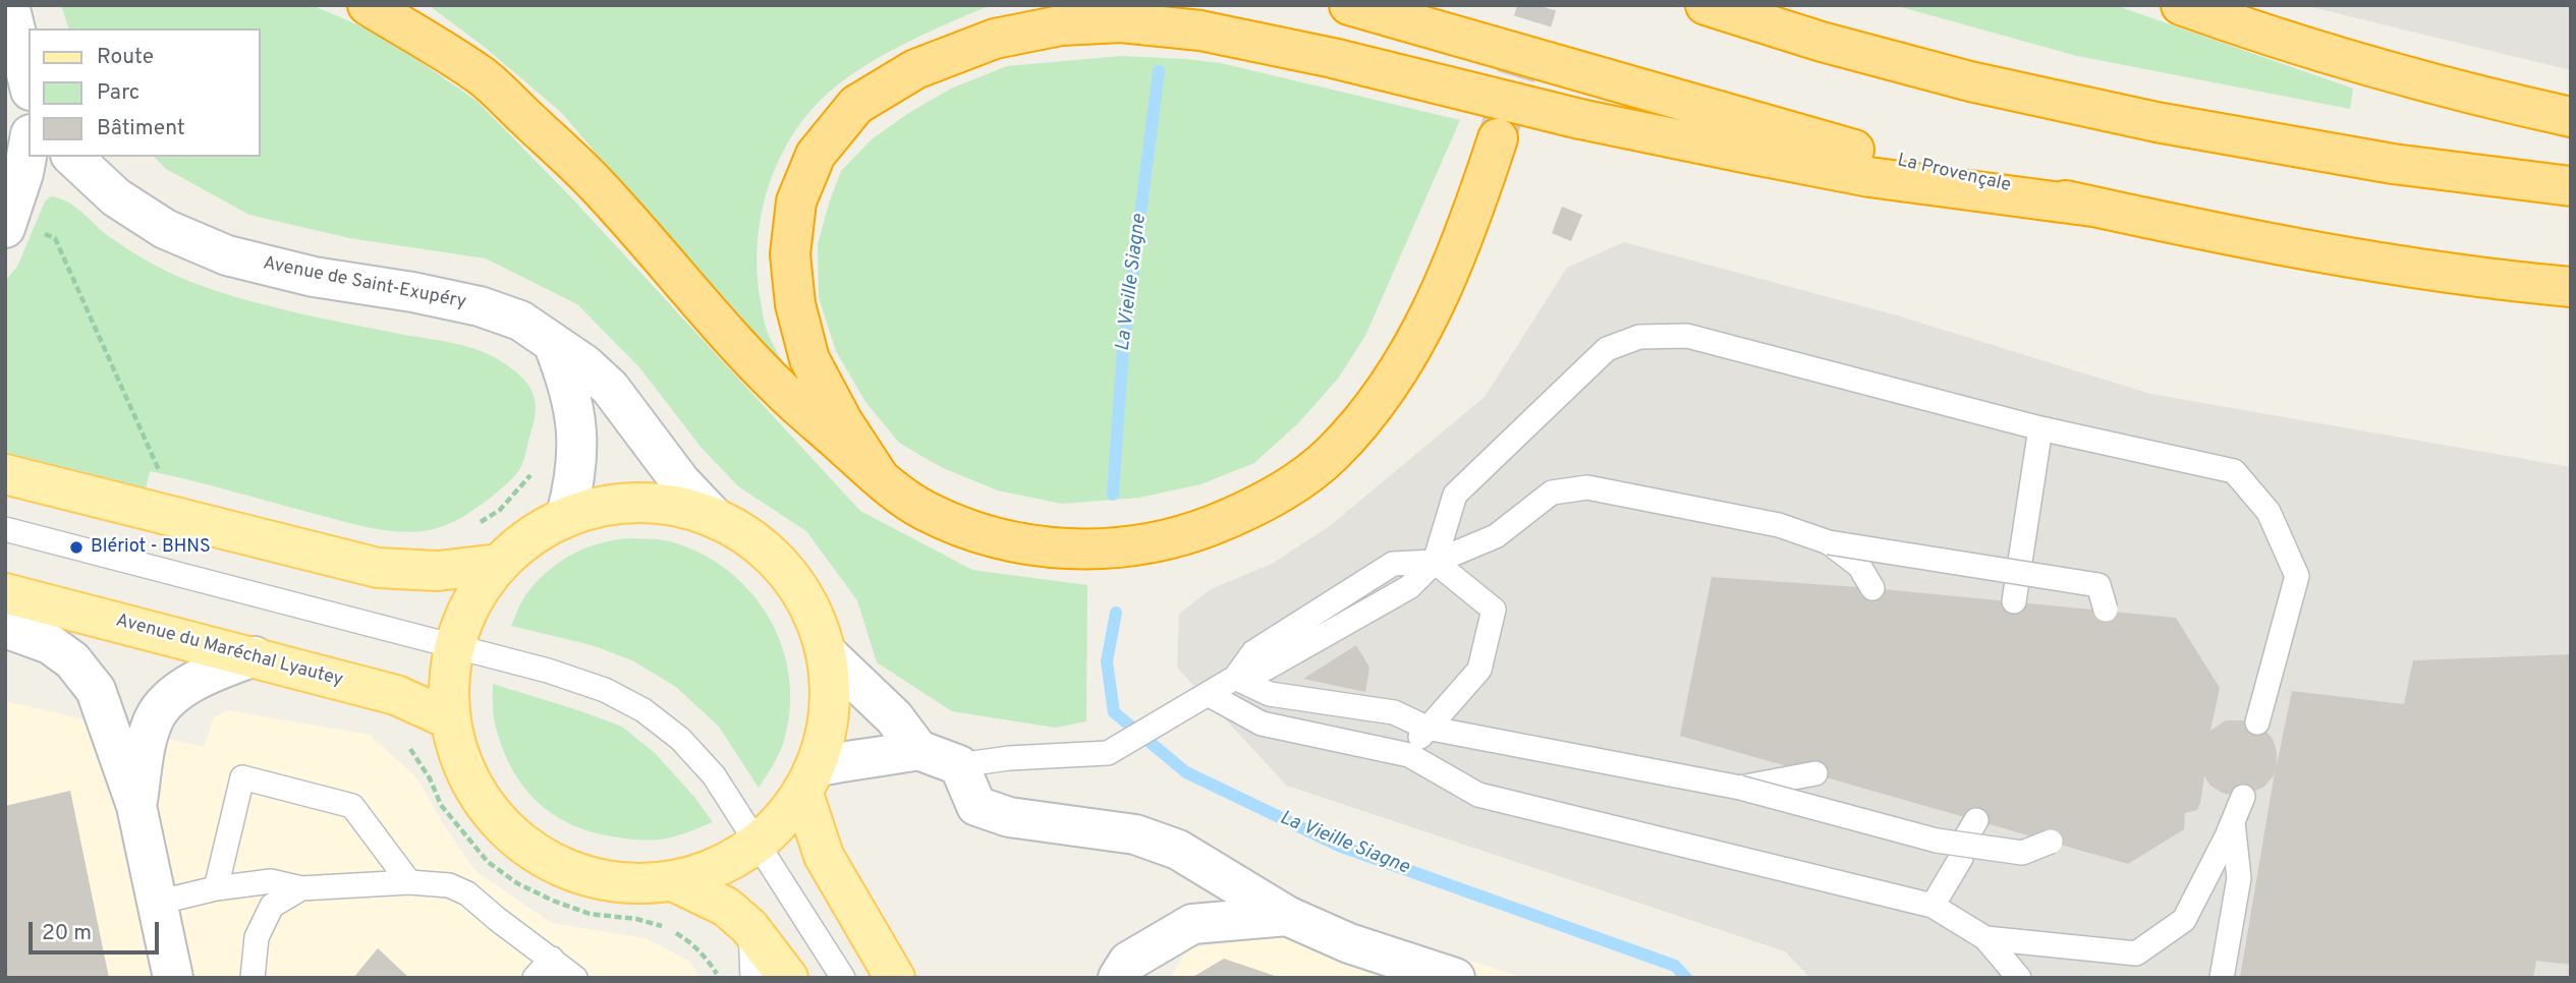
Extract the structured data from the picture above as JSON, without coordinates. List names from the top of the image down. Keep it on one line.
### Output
{"streets":{"highway":["La Provençale"],"main road":["Avenue du Maréchal Lyautey"],"street":["Avenue de Saint-Exupéry"]},"water":["La Vieille Siagne"],"places":["Blériot - BHNS"],"legend":["Route","Parc","Bâtiment"],"scale_bar":"20 m"}
